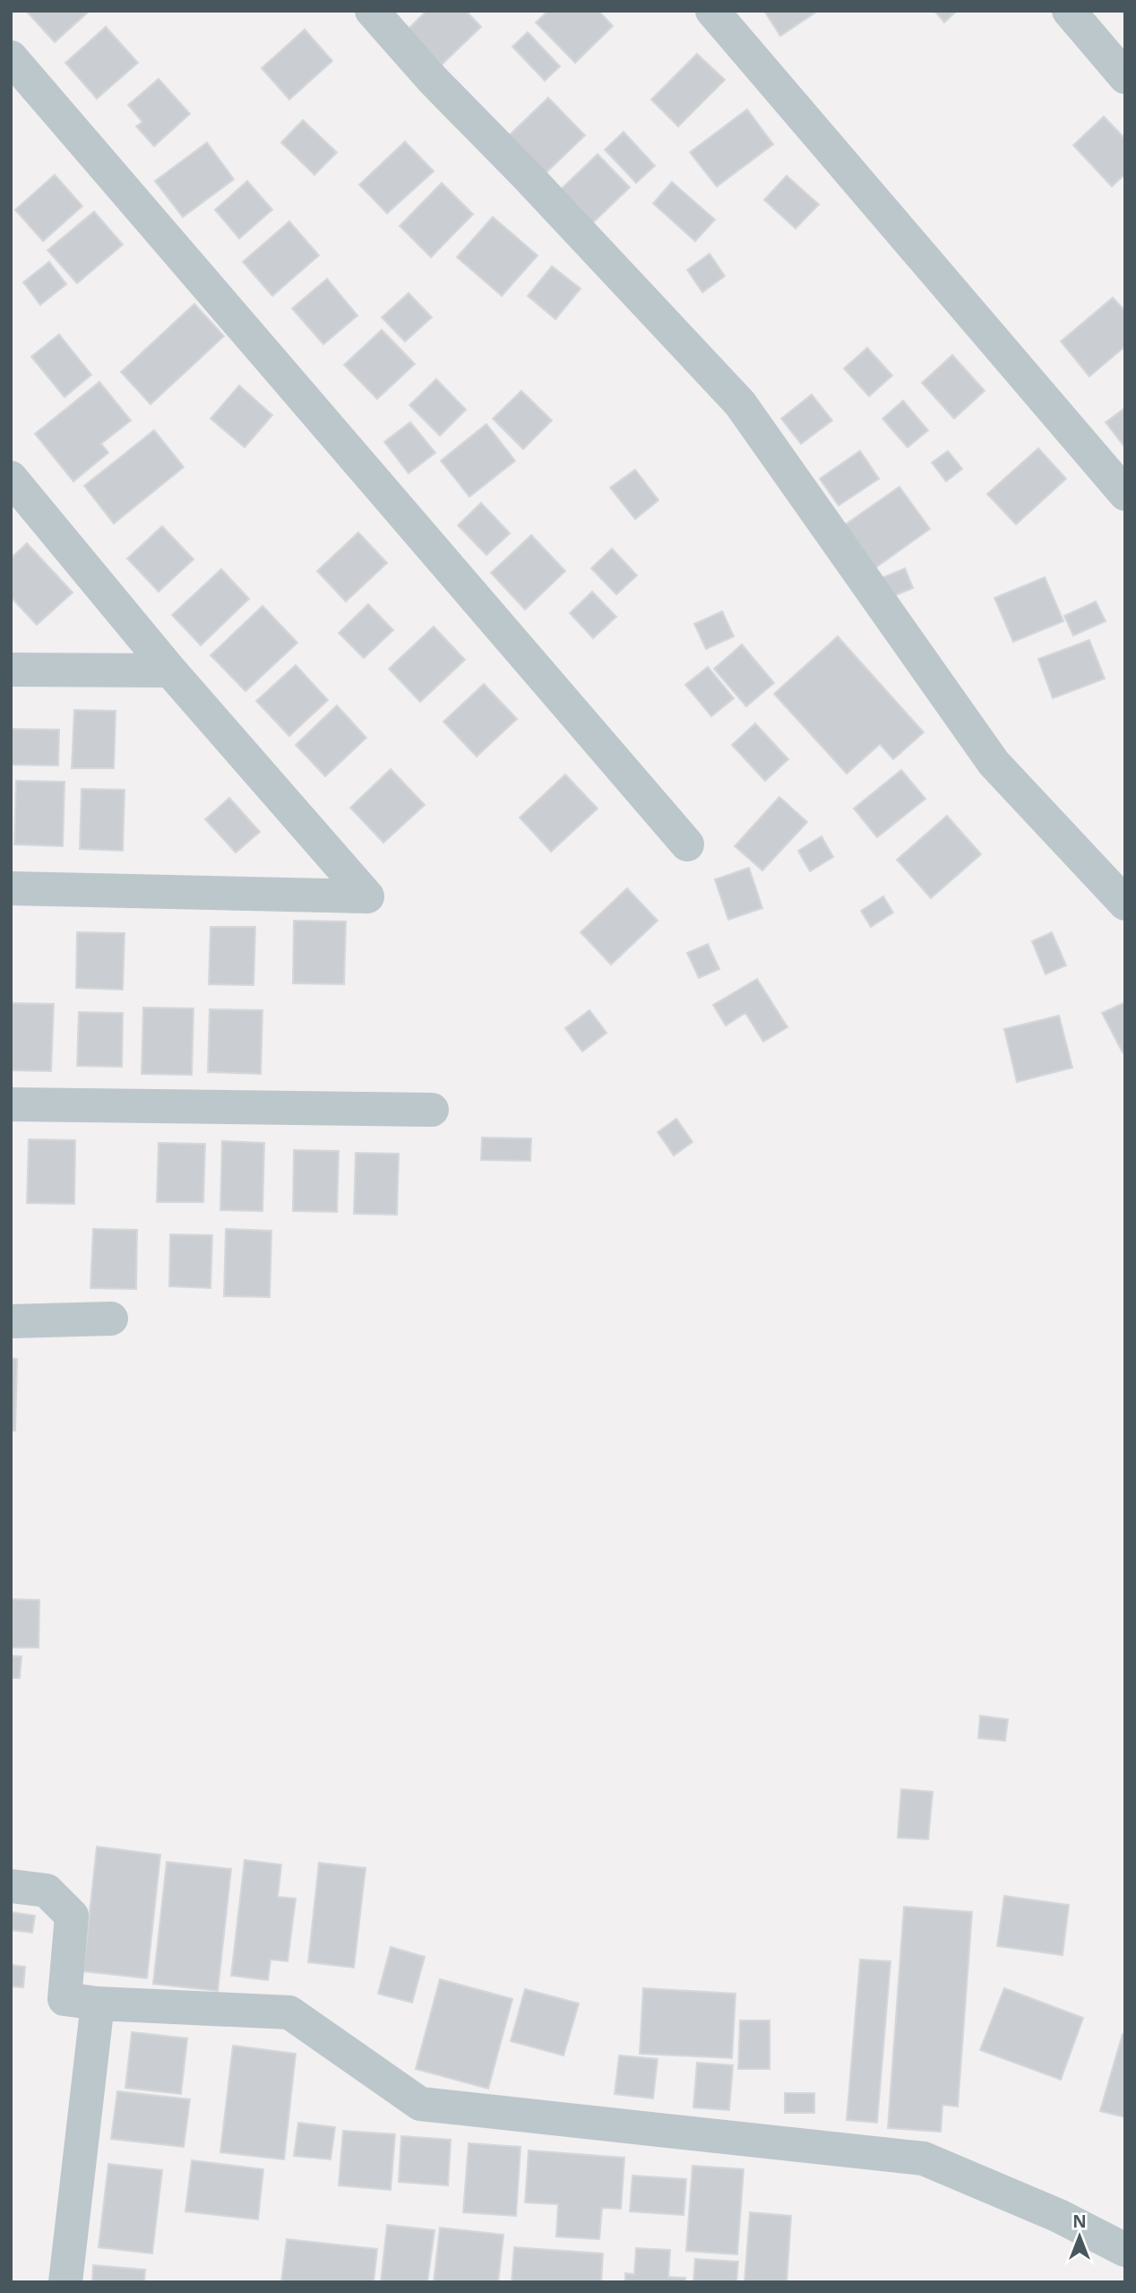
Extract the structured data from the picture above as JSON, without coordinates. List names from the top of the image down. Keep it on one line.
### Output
{"north":"top"}
